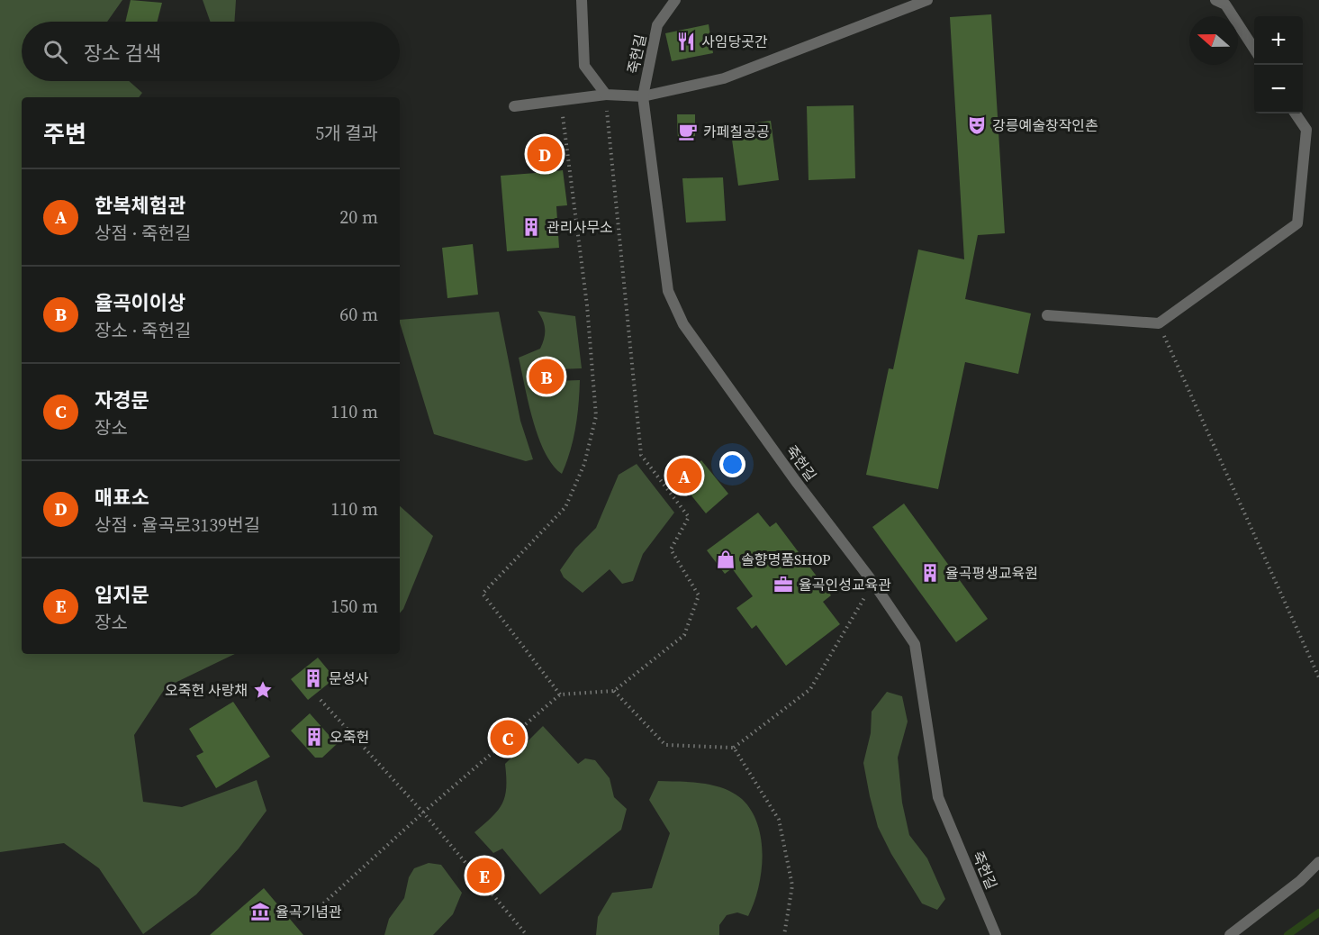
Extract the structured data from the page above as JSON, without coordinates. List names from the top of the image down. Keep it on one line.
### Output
{"streets":{"street":["죽헌길"]},"places":{"restaurant":["사임당곳간"],"theatre":["강릉예술창작인촌"],"cafe":["카페칠공공"],"building":["관리사무소","율곡평생교육원","문성사","오죽헌"],"shop":["솔향명품SHOP"],"office":["율곡인성교육관"],"place":["오죽헌 사랑채"],"museum":["율곡기념관"]},"north":"left","page":{"map_buttons":["+","−"],"search":"장소 검색","heading":["주변","5개 결과"],"pins":["D","B","A","C","E"],"list":[{"mark":"A","name":"한복체험관","note":"상점 · 죽헌길","value":"20 m"},{"mark":"B","name":"율곡이이상","note":"장소 · 죽헌길","value":"60 m"},{"mark":"C","name":"자경문","note":"장소","value":"110 m"},{"mark":"D","name":"매표소","note":"상점 · 율곡로3139번길","value":"110 m"},{"mark":"E","name":"입지문","note":"장소","value":"150 m"}]}}
